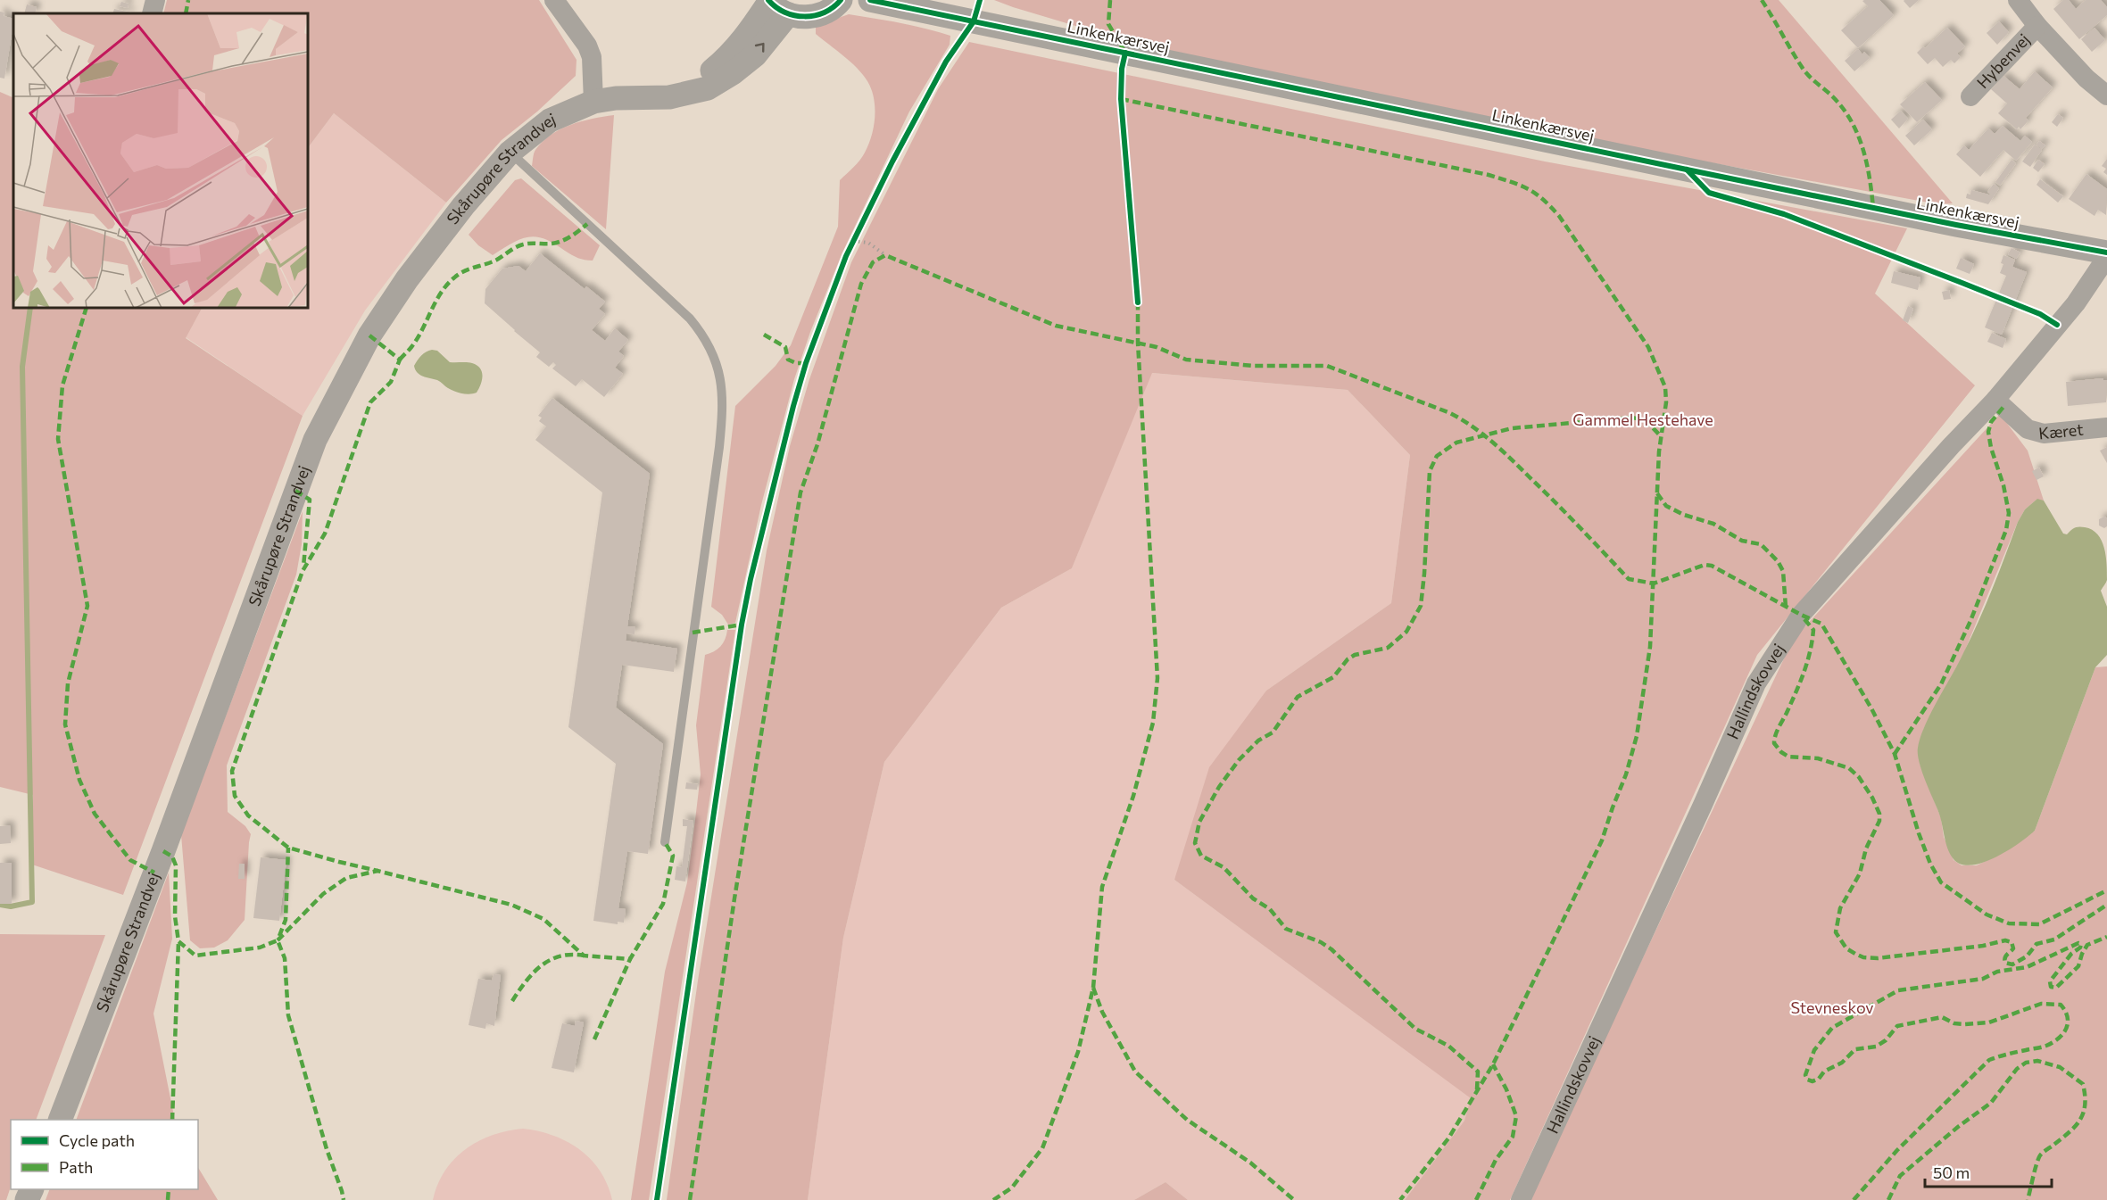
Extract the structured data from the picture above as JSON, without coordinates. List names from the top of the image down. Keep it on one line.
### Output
{"streets":{"street":["Linkenkærsvej","Hybenvej","Skårupøre Strandvej","Kæret","Hallindskovvej"]},"crossings":[["Linkenkærsvej","Hallindskovvej"],["Kæret","Hallindskovvej"]],"parks":["Gammel Hestehave","Stevneskov"],"legend":["Cycle path","Path"],"scale_bar":"50 m"}
